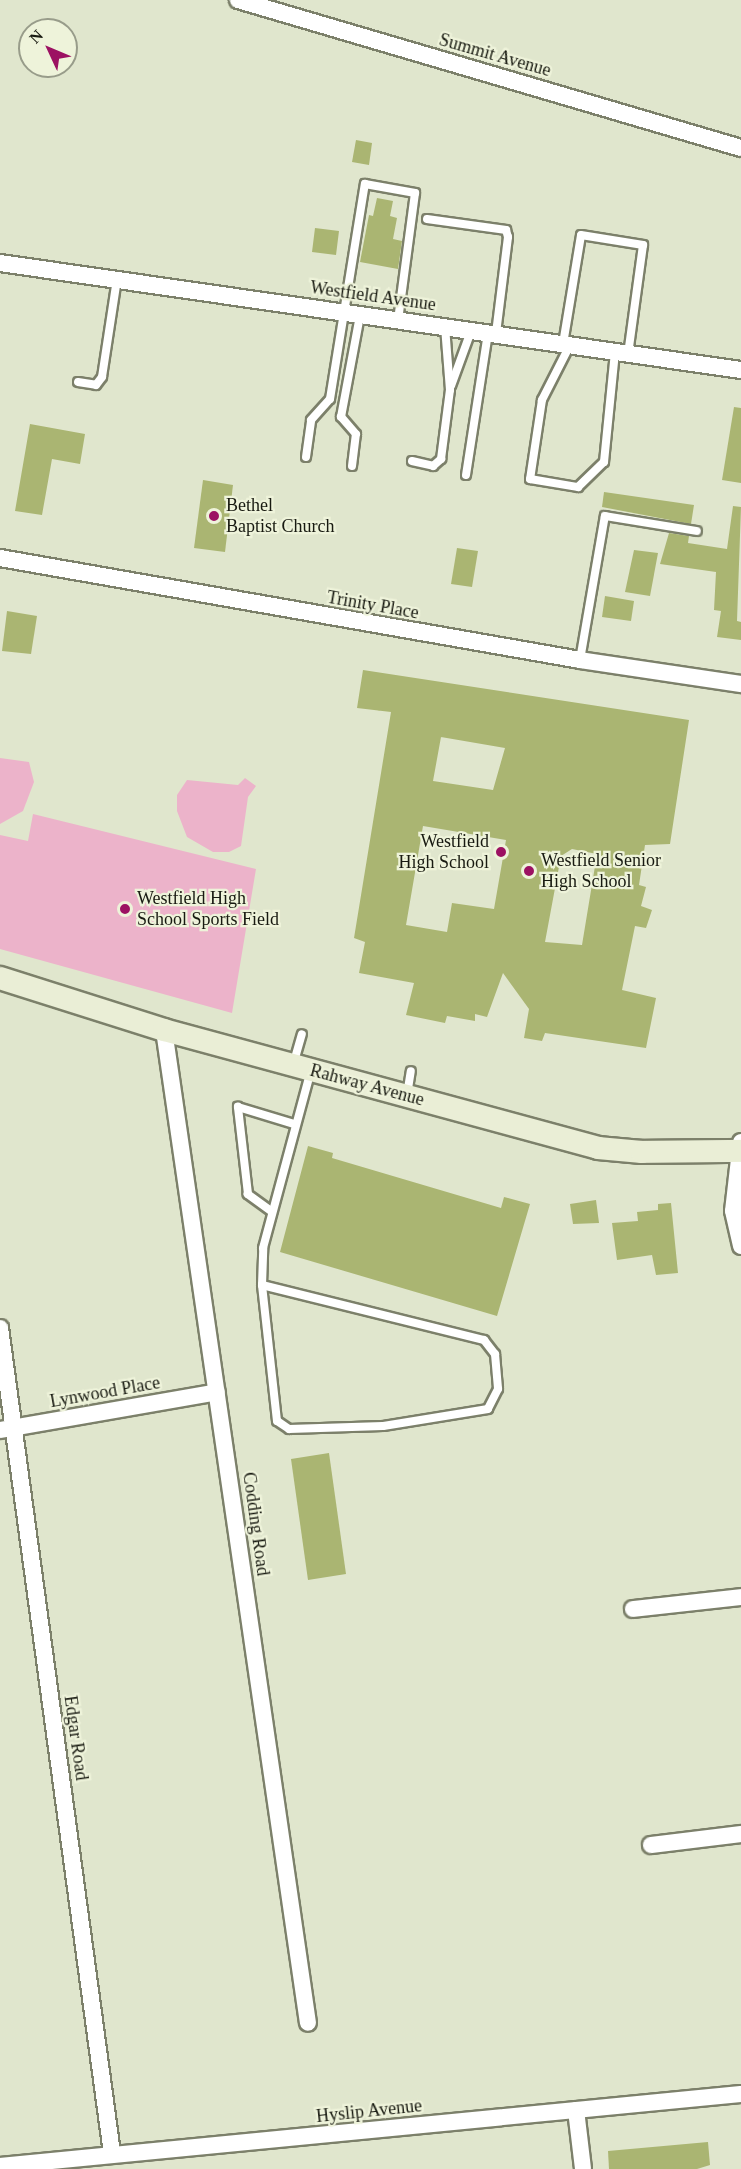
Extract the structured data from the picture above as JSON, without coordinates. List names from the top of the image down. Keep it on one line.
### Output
{"streets":{"street":["Summit Avenue","Westfield Avenue","Trinity Place","Rahway Avenue","Lynwood Place","Codding Road","Edgar Road","Hyslip Avenue"]},"crossings":[["Rahway Avenue","Codding Road"],["Lynwood Place","Codding Road"],["Lynwood Place","Edgar Road"],["Edgar Road","Hyslip Avenue"]],"places":["Bethel Baptist Church","Westfield High School","Westfield Senior High School","Westfield High School Sports Field"],"north":"top left"}
